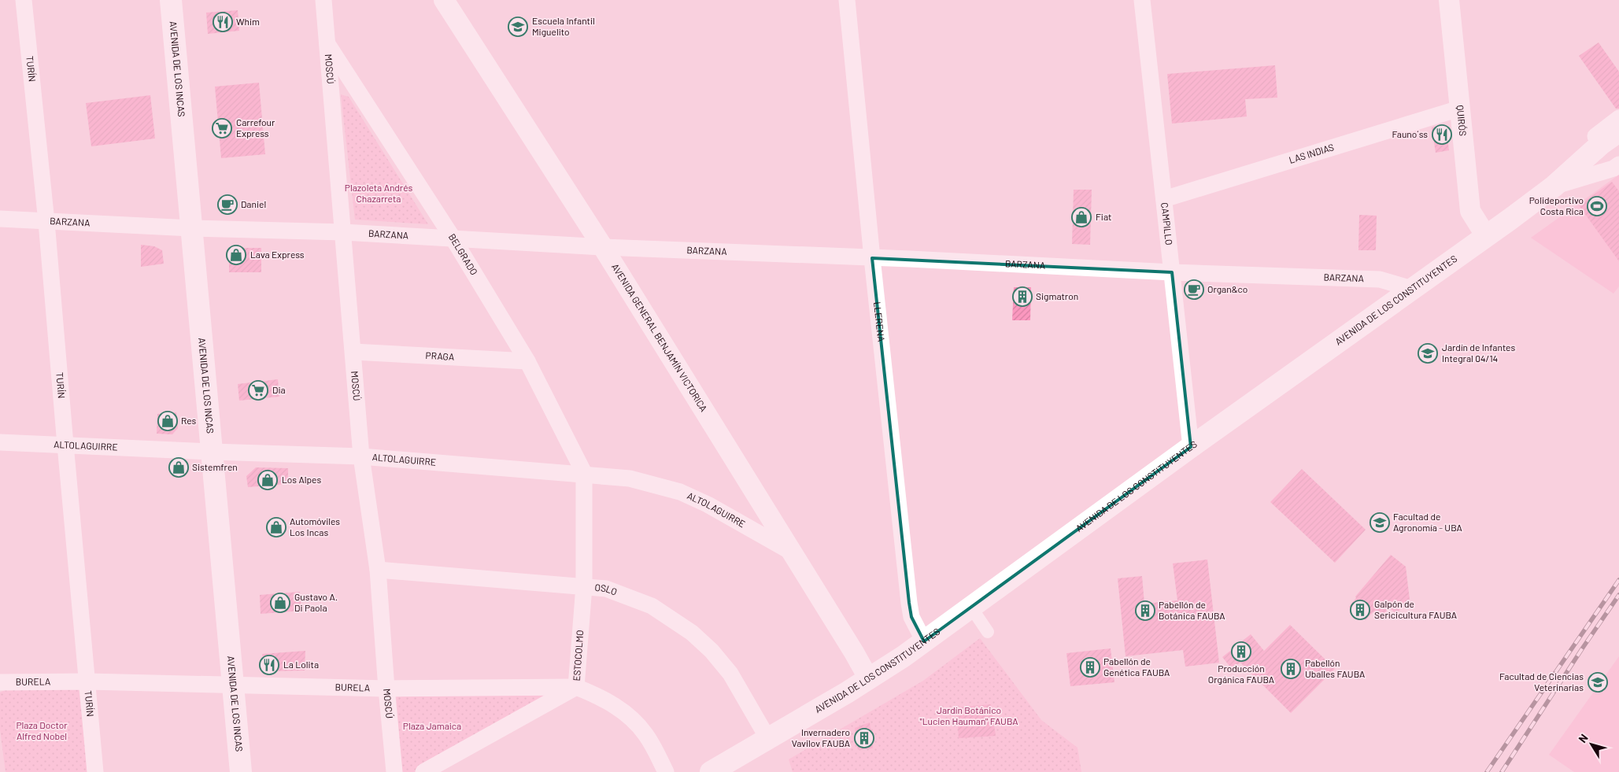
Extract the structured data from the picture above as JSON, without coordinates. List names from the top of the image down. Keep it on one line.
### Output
{"streets":{"main road":["AVENIDA DE LOS INCAS","AVENIDA DE LOS CONSTITUYENTES"],"street":["TURÍN","MOSCÚ","QUIRÓS","LAS INDIAS","BARZANA","CAMPILLO","BELGRADO","LLERENA","AVENIDA GENERAL BENJAMÍN VICTORICA","PRAGA","ALTOLAGUIRRE","OSLO","ESTOCOLMO","BURELA"]},"crossings":[["TURÍN","BARZANA"],["TURÍN","ALTOLAGUIRRE"],["TURÍN","BURELA"],["AVENIDA DE LOS INCAS","BARZANA"],["AVENIDA DE LOS INCAS","ALTOLAGUIRRE"],["AVENIDA DE LOS INCAS","BURELA"],["MOSCÚ","BARZANA"],["MOSCÚ","BELGRADO"],["MOSCÚ","PRAGA"],["MOSCÚ","ALTOLAGUIRRE"],["MOSCÚ","OSLO"],["MOSCÚ","BURELA"],["QUIRÓS","LAS INDIAS"],["QUIRÓS","AVENIDA DE LOS CONSTITUYENTES"],["LAS INDIAS","CAMPILLO"],["BARZANA","CAMPILLO"],["BARZANA","BELGRADO"],["BARZANA","AVENIDA DE LOS CONSTITUYENTES"],["BARZANA","LLERENA"],["BARZANA","AVENIDA GENERAL BENJAMÍN VICTORICA"],["CAMPILLO","AVENIDA DE LOS CONSTITUYENTES"],["BELGRADO","PRAGA"],["BELGRADO","ALTOLAGUIRRE"],["BELGRADO","ESTOCOLMO"],["AVENIDA DE LOS CONSTITUYENTES","LLERENA"],["AVENIDA DE LOS CONSTITUYENTES","AVENIDA GENERAL BENJAMÍN VICTORICA"],["AVENIDA DE LOS CONSTITUYENTES","OSLO"],["AVENIDA GENERAL BENJAMÍN VICTORICA","ALTOLAGUIRRE"],["ALTOLAGUIRRE","ESTOCOLMO"],["OSLO","ESTOCOLMO"],["ESTOCOLMO","BURELA"]],"parks":["Plazoleta Andrés Chazarreta","Jardín Botánico \"Lucien Hauman\" FAUBA","Plaza Doctor Alfred Nobel","Plaza Jamaica"],"places":{"restaurant":["Whim","Fauno´ss","La Lolita"],"school or university":["Escuela Infantil Miguelito","Jardín de Infantes Integral 04/14","Facultad de Agronomía - UBA","Facultad de Ciencias Veterinarias"],"supermarket":["Carrefour Express","Dia"],"cafe":["Daniel","Organ&co"],"sports":["Polideportivo Costa Rica"],"shop":["Fiat","Lava Express","Res","Sistemfren","Los Alpes","Automóviles Los Incas","Gustavo A. Di Paola"],"building":["Sigmatron","Galpón de Sericicultura FAUBA","Pabellón de Botánica FAUBA","Producción Orgánica FAUBA","Pabellón de Genética FAUBA","Pabellón Uballes FAUBA","Invernadero Vavilov FAUBA"]},"north":"top left"}
